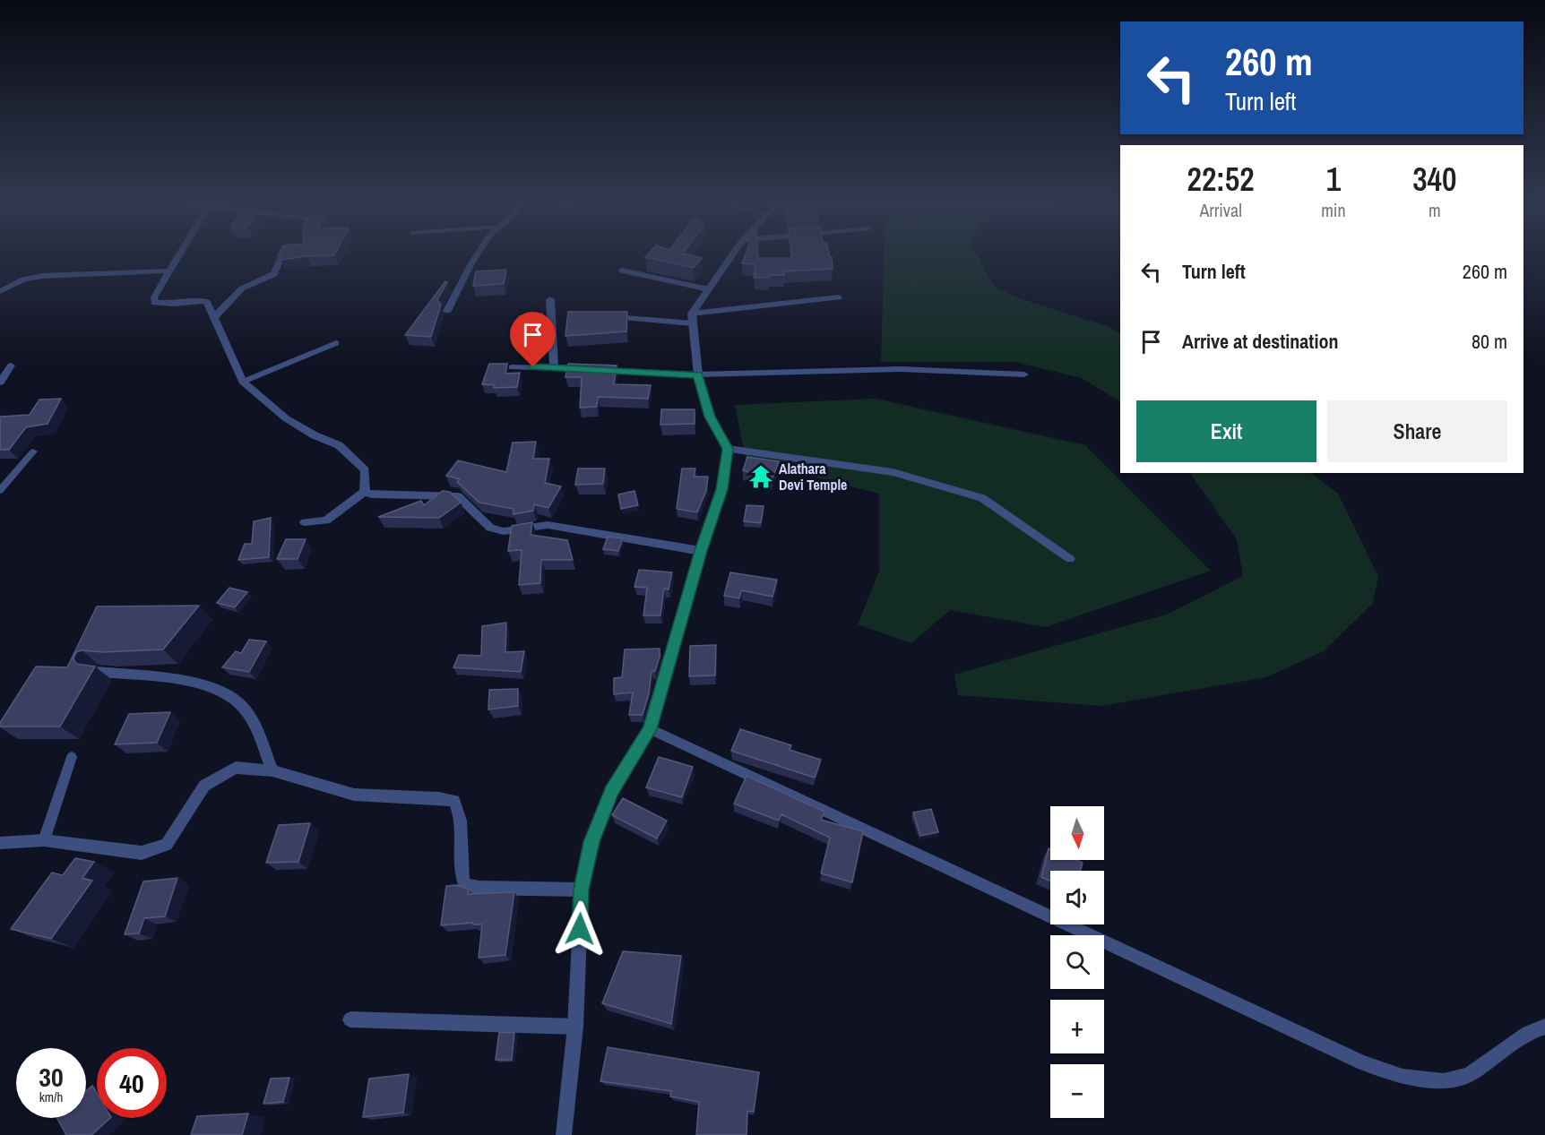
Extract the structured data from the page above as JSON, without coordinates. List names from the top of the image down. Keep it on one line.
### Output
{"places":{"temple":["Alathara Devi Temple"]},"north":"bottom","page":{"turn":["260 m","Turn left"],"eta":["22:52","Arrival","1","min","340","m"],"list":[{"name":"Turn left","value":"260 m"},{"name":"Arrive at destination","value":"80 m"}],"buttons":["Exit","Share"],"map_buttons":["+","−"],"speed":"30 km/h","limit":"40"}}
